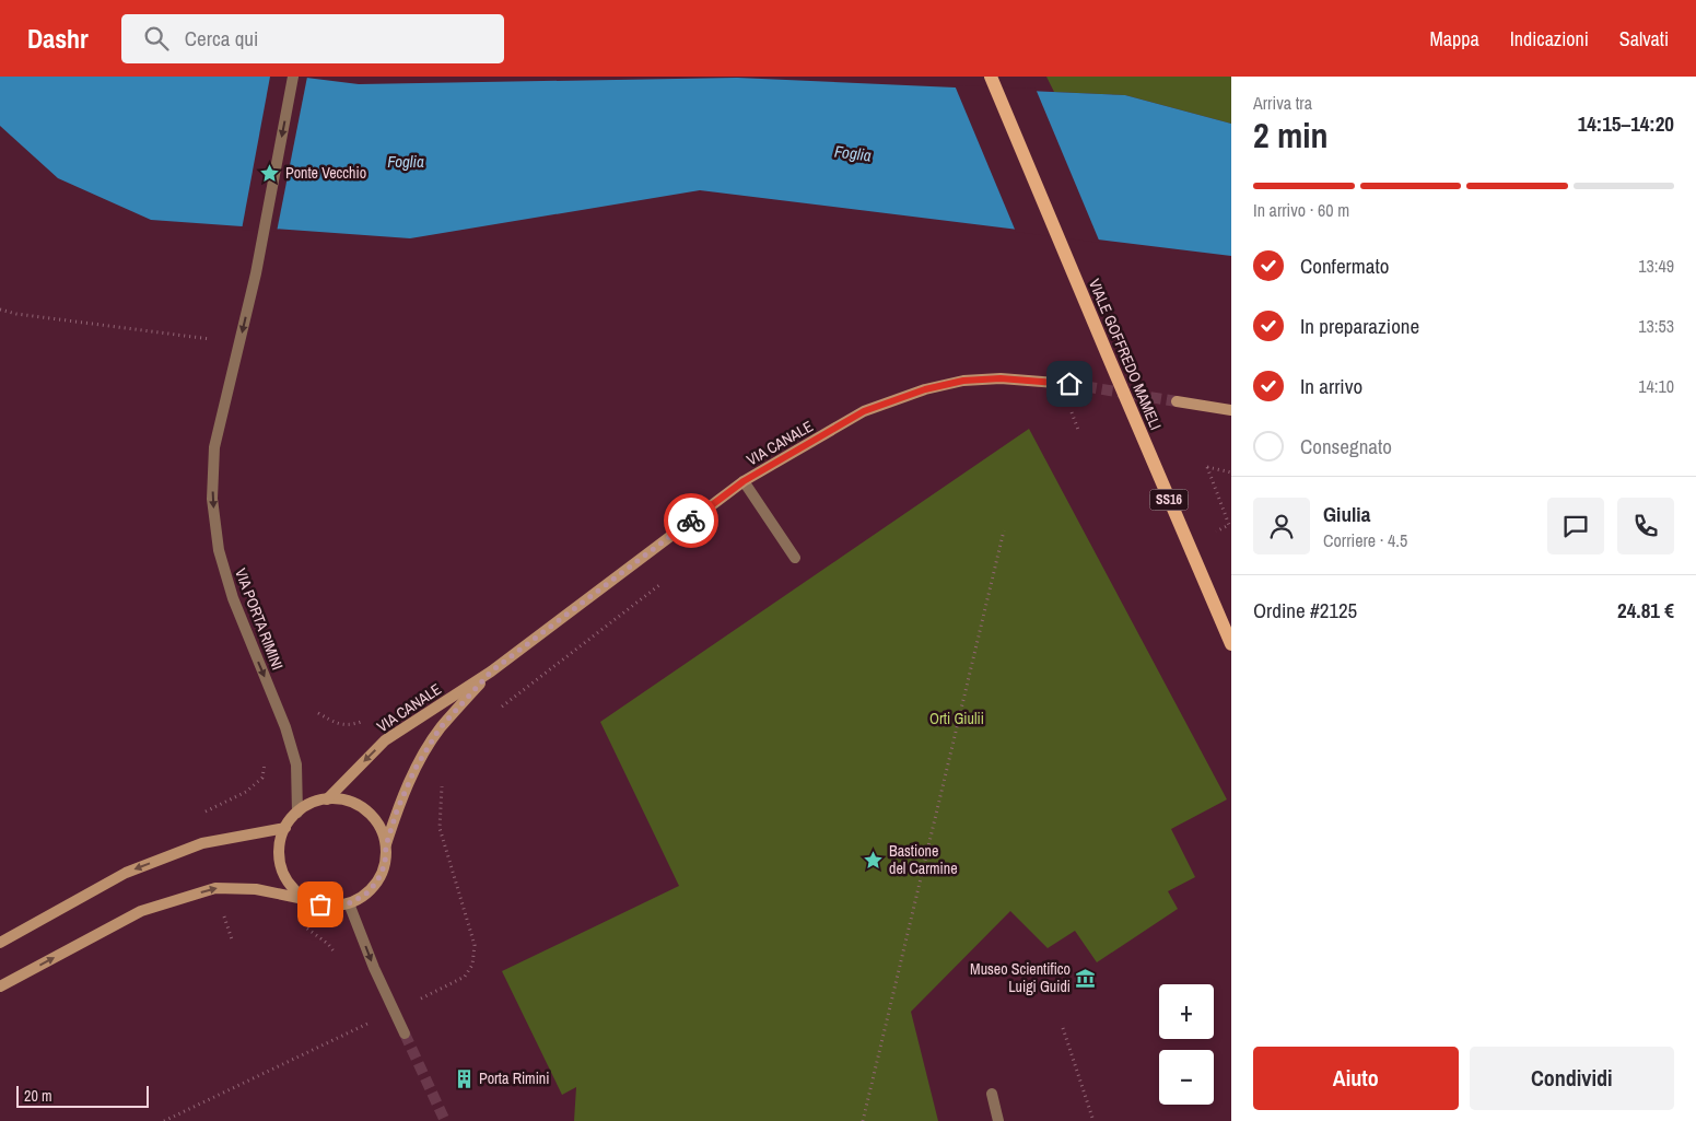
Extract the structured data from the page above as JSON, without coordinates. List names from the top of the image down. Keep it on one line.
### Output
{"streets":{"main road":["VIALE GOFFREDO MAMELI","SS16"],"street":["VIA CANALE","VIA PORTA RIMINI"]},"crossings":[["VIA CANALE","VIA PORTA RIMINI"]],"one_way":["VIA PORTA RIMINI"],"water":["Foglia"],"parks":["Orti Giulii"],"places":{"place":["Ponte Vecchio","Bastione del Carmine"],"museum":["Museo Scientifico Luigi Guidi"],"building":["Porta Rimini"]},"scale_bar":"20 m","page":{"header":"Dashr","search":"Cerca qui","nav":["Mappa","Indicazioni","Salvati"],"heading":["2 min","Arriva tra","14:15–14:20"],"panel":["Giulia","Corriere · 4.5","Ordine #2125","24.81 €"],"bar":"In arrivo · 60 m","list":[["Confermato","13:49"],["In preparazione","13:53"],["In arrivo","14:10"],"Consegnato"],"map_buttons":["+","−"],"buttons":["Aiuto","Condividi"],"scale":"20 m"}}
